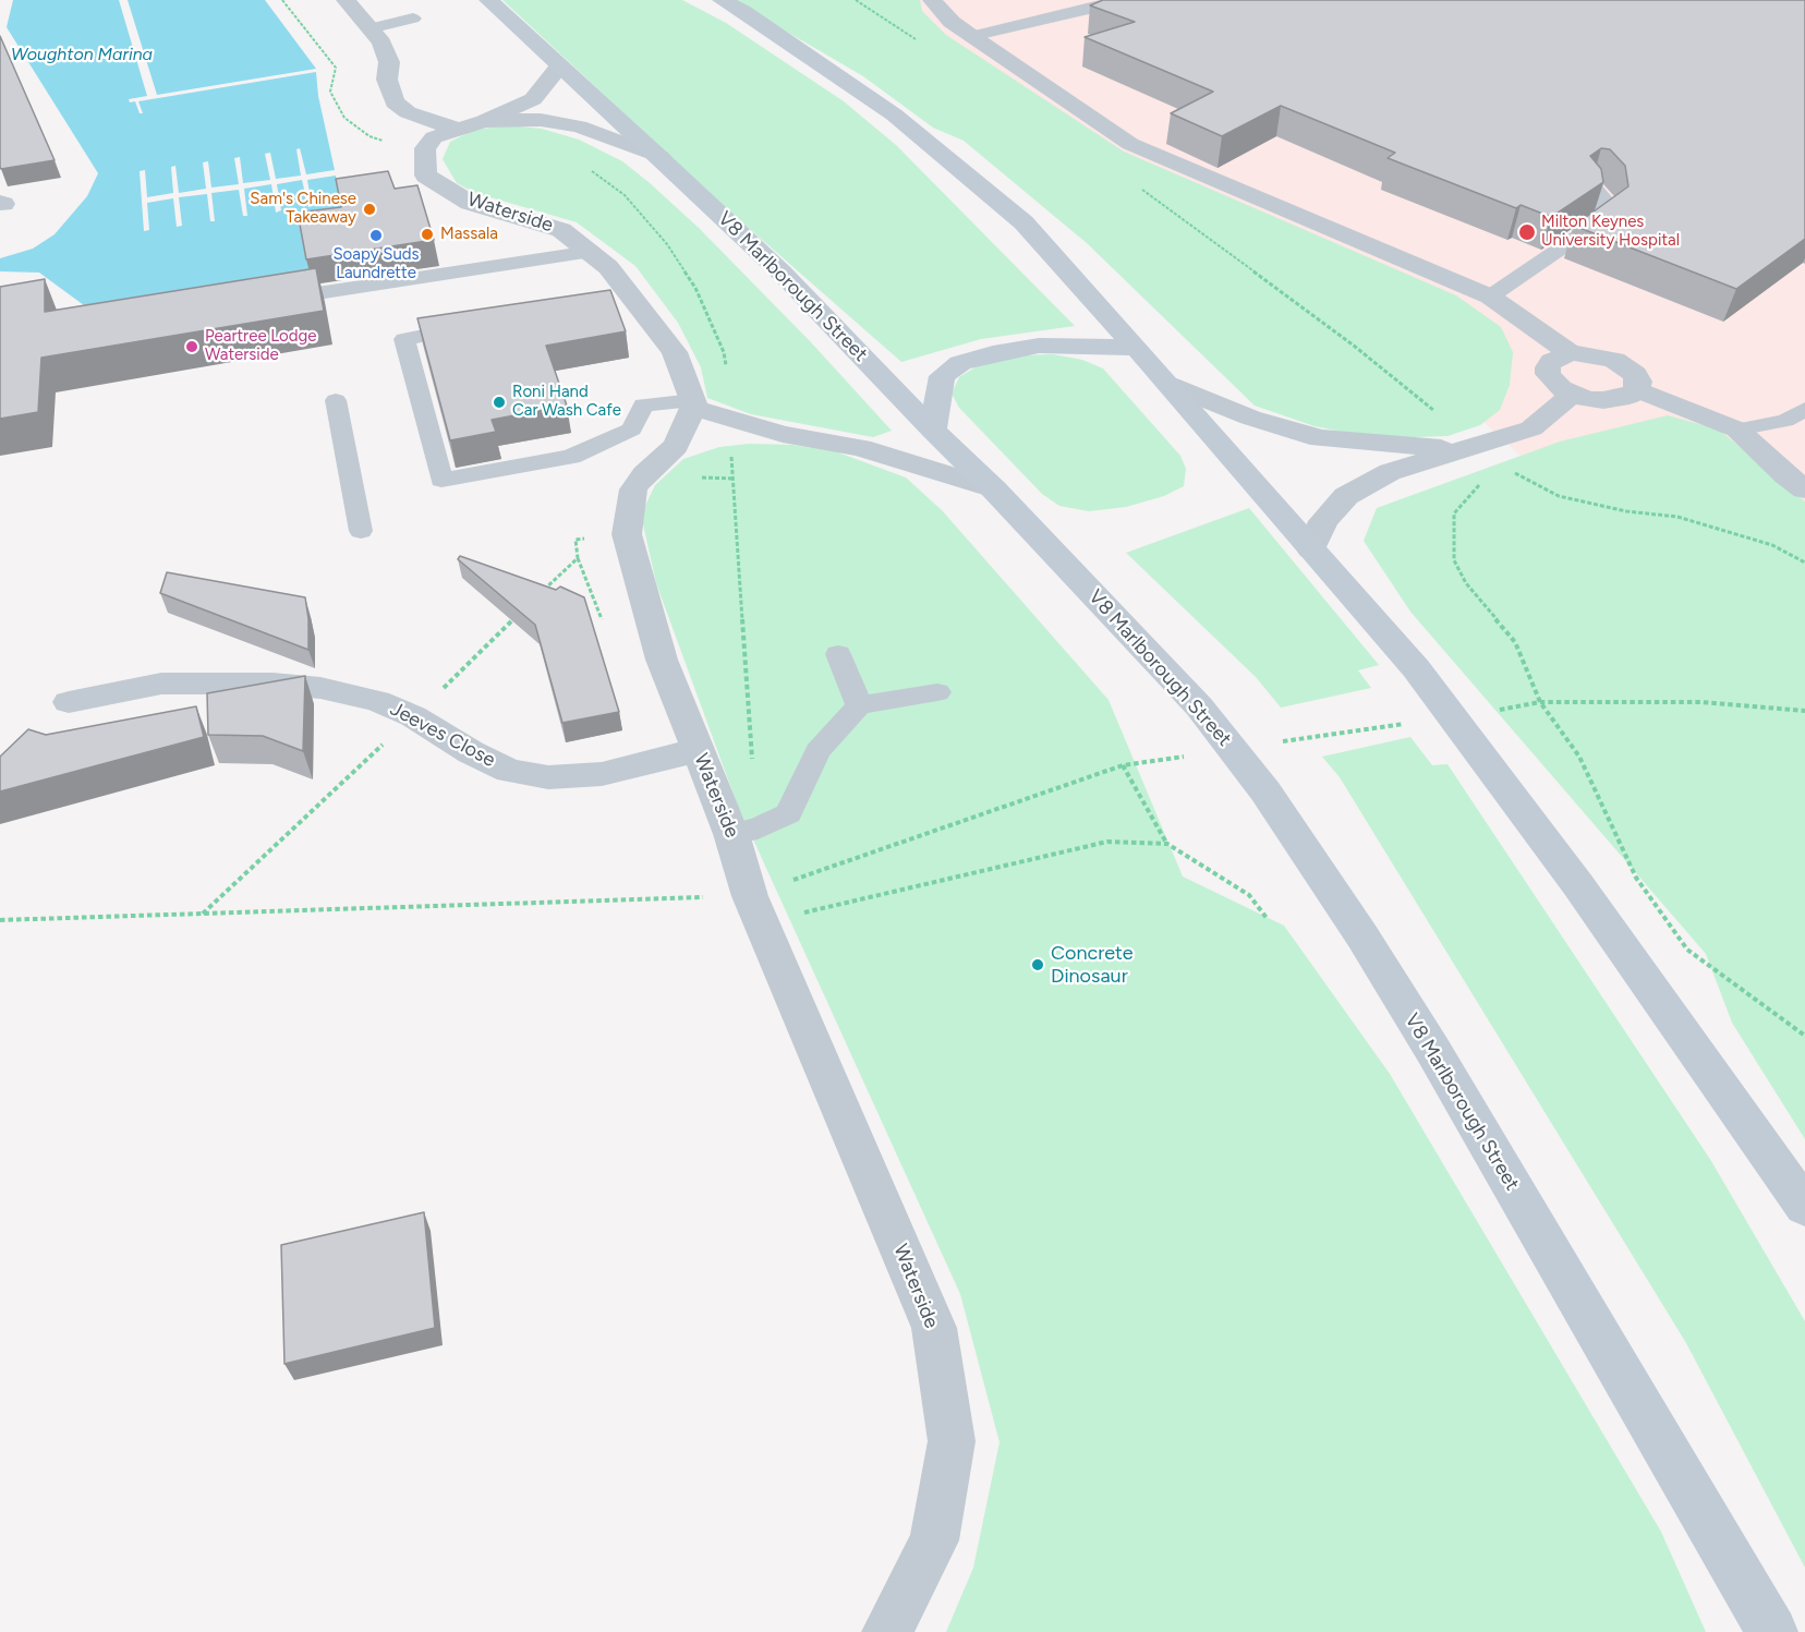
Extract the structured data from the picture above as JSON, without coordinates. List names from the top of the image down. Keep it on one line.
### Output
{"streets":{"main road":["V8 Marlborough Street"],"street":["Waterside","Jeeves Close"]},"crossings":[["Waterside","Jeeves Close"]],"water":["Woughton Marina"],"places":["Sam's Chinese Takeaway","Milton Keynes University Hospital","Massala","Soapy Suds Laundrette","Peartree Lodge Waterside","Roni Hand Car Wash Cafe","Concrete Dinosaur"]}
